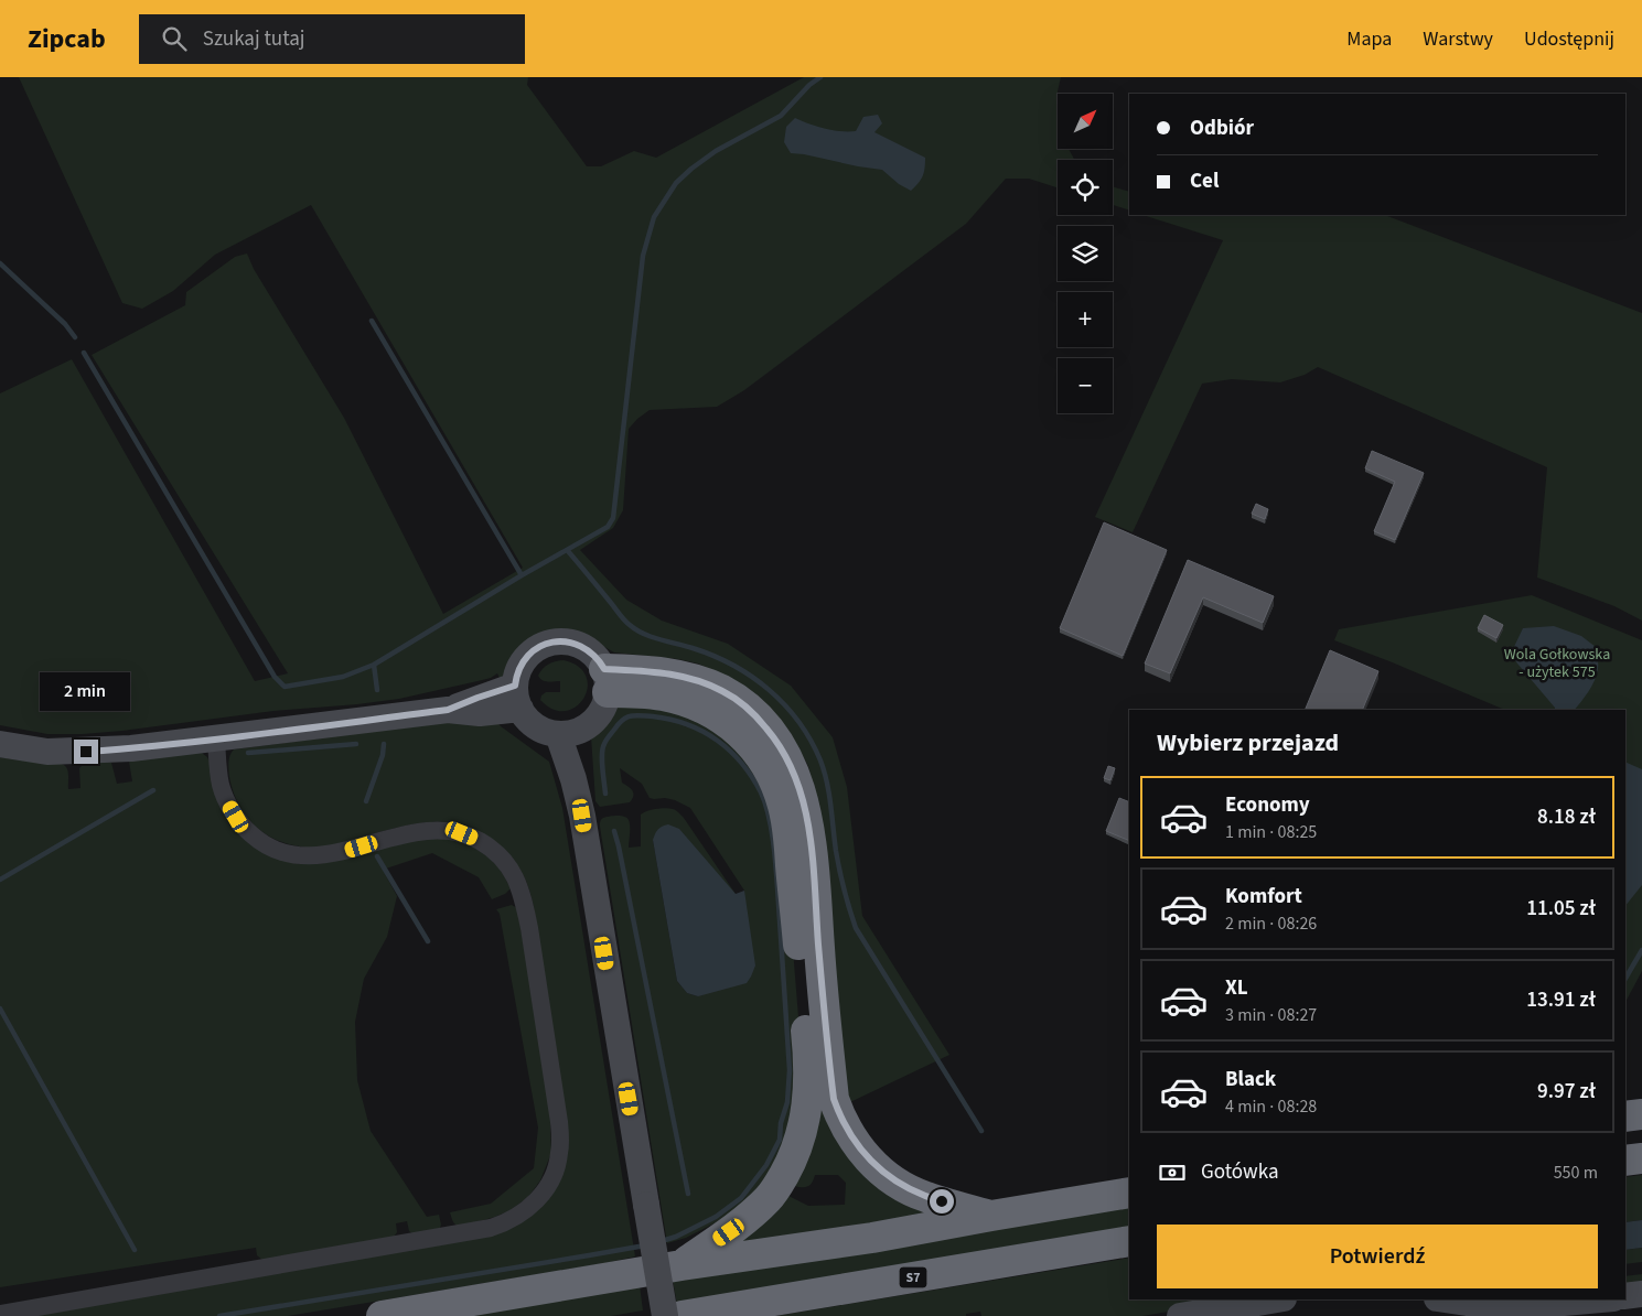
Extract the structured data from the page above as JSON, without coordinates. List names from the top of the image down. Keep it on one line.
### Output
{"streets":{"highway":["S7"]},"parks":["Wola Gołkowska - użytek 575"],"north":"top right","page":{"header":"Zipcab","search":"Szukaj tutaj","nav":["Mapa","Warstwy","Udostępnij"],"map_buttons":["+","−"],"banner":["Odbiór","Cel"],"bubble":"2 min","heading":"Wybierz przejazd","list":[{"name":"Economy","note":"1 min · 08:25","value":"8.18 zł"},{"name":"Komfort","note":"2 min · 08:26","value":"11.05 zł"},{"name":"XL","note":"3 min · 08:27","value":"13.91 zł"},{"name":"Black","note":"4 min · 08:28","value":"9.97 zł"}],"pay":["Gotówka","550 m"],"buttons":"Potwierdź"}}
